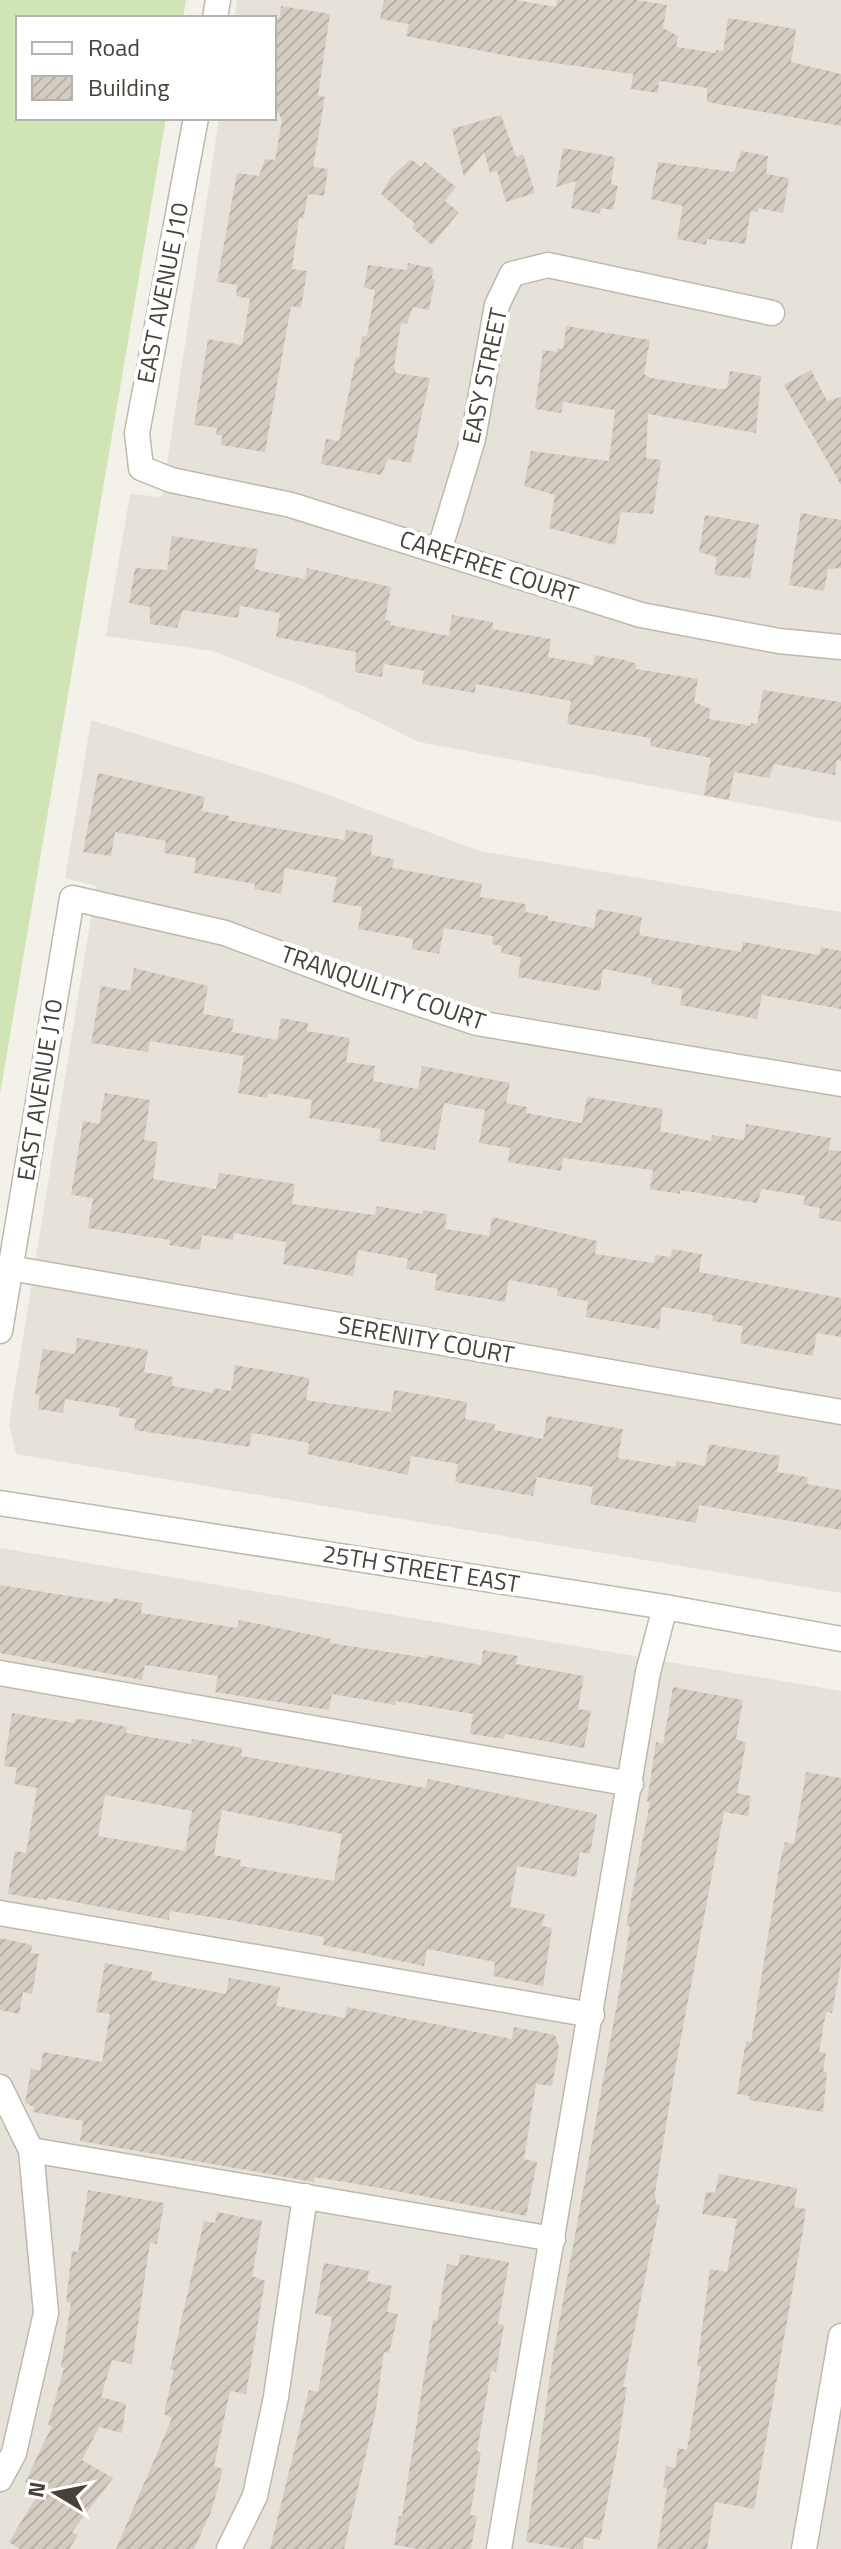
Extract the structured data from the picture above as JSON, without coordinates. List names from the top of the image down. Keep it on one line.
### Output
{"streets":{"street":["EAST AVENUE J10","EASY STREET","CAREFREE COURT","TRANQUILITY COURT","SERENITY COURT","25TH STREET EAST"]},"crossings":[["EAST AVENUE J10","CAREFREE COURT"],["EAST AVENUE J10","TRANQUILITY COURT"],["EAST AVENUE J10","SERENITY COURT"],["EASY STREET","CAREFREE COURT"]],"legend":["Road","Building"],"north":"left"}
